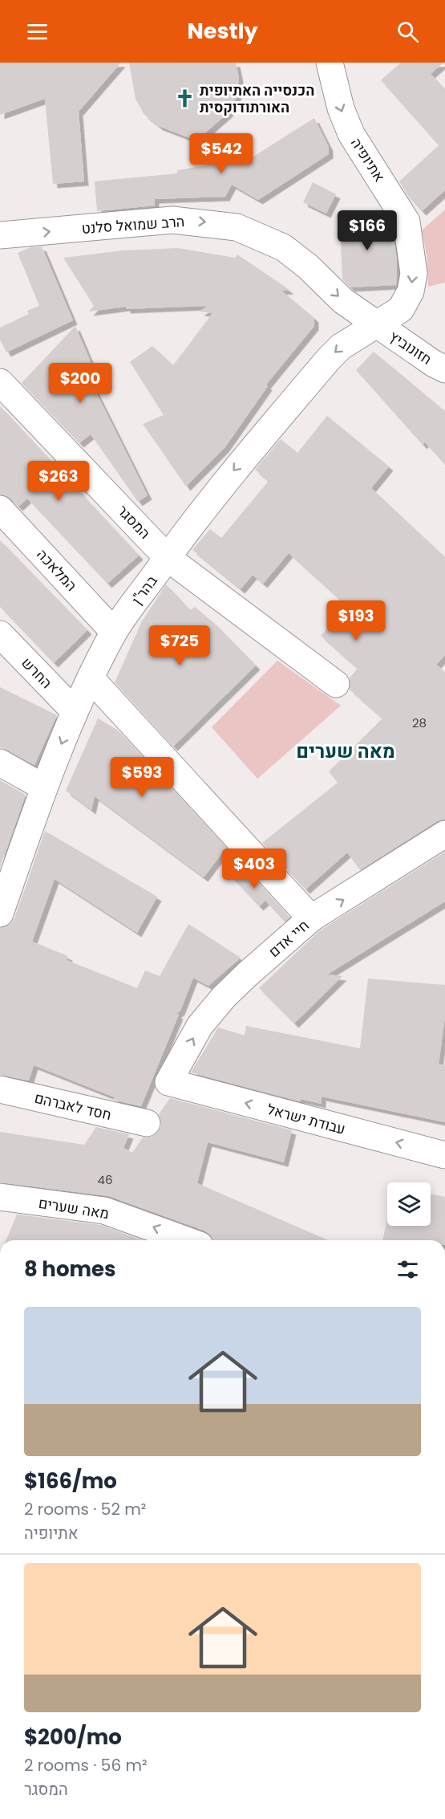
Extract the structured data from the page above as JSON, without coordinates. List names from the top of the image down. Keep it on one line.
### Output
{"streets":{"street":["אתיופיה","הרב שמואל סלנט","חזונוביץ","המסגר","המלאכה","בהר\"ן","החרש","חיי אדם","חסד לאברהם","עבודת ישראל","מאה שערים"]},"crossings":[["אתיופיה","הרב שמואל סלנט"],["אתיופיה","חזונוביץ"],["אתיופיה","בהר\"ן"],["הרב שמואל סלנט","חזונוביץ"],["הרב שמואל סלנט","בהר\"ן"],["חזונוביץ","בהר\"ן"],["המסגר","בהר\"ן"],["המלאכה","בהר\"ן"],["בהר\"ן","החרש"],["חיי אדם","עבודת ישראל"]],"one_way":["אתיופיה","הרב שמואל סלנט","בהר\"ן","חיי אדם","עבודת ישראל","מאה שערים"],"districts":["מאה שערים"],"places":{"church":["הכנסייה האתיופית האורתודוקסית"]},"house_numbers":["28","46"],"page":{"header":"Nestly","price":["$542","$166","$200","$263","$193","$725","$593","$403"],"heading":"8 homes","list":[{"name":"$166/mo","note":"2 rooms · 52 m² · אתיופיה"},{"name":"$200/mo","note":"2 rooms · 56 m² · המסגר"}]}}
